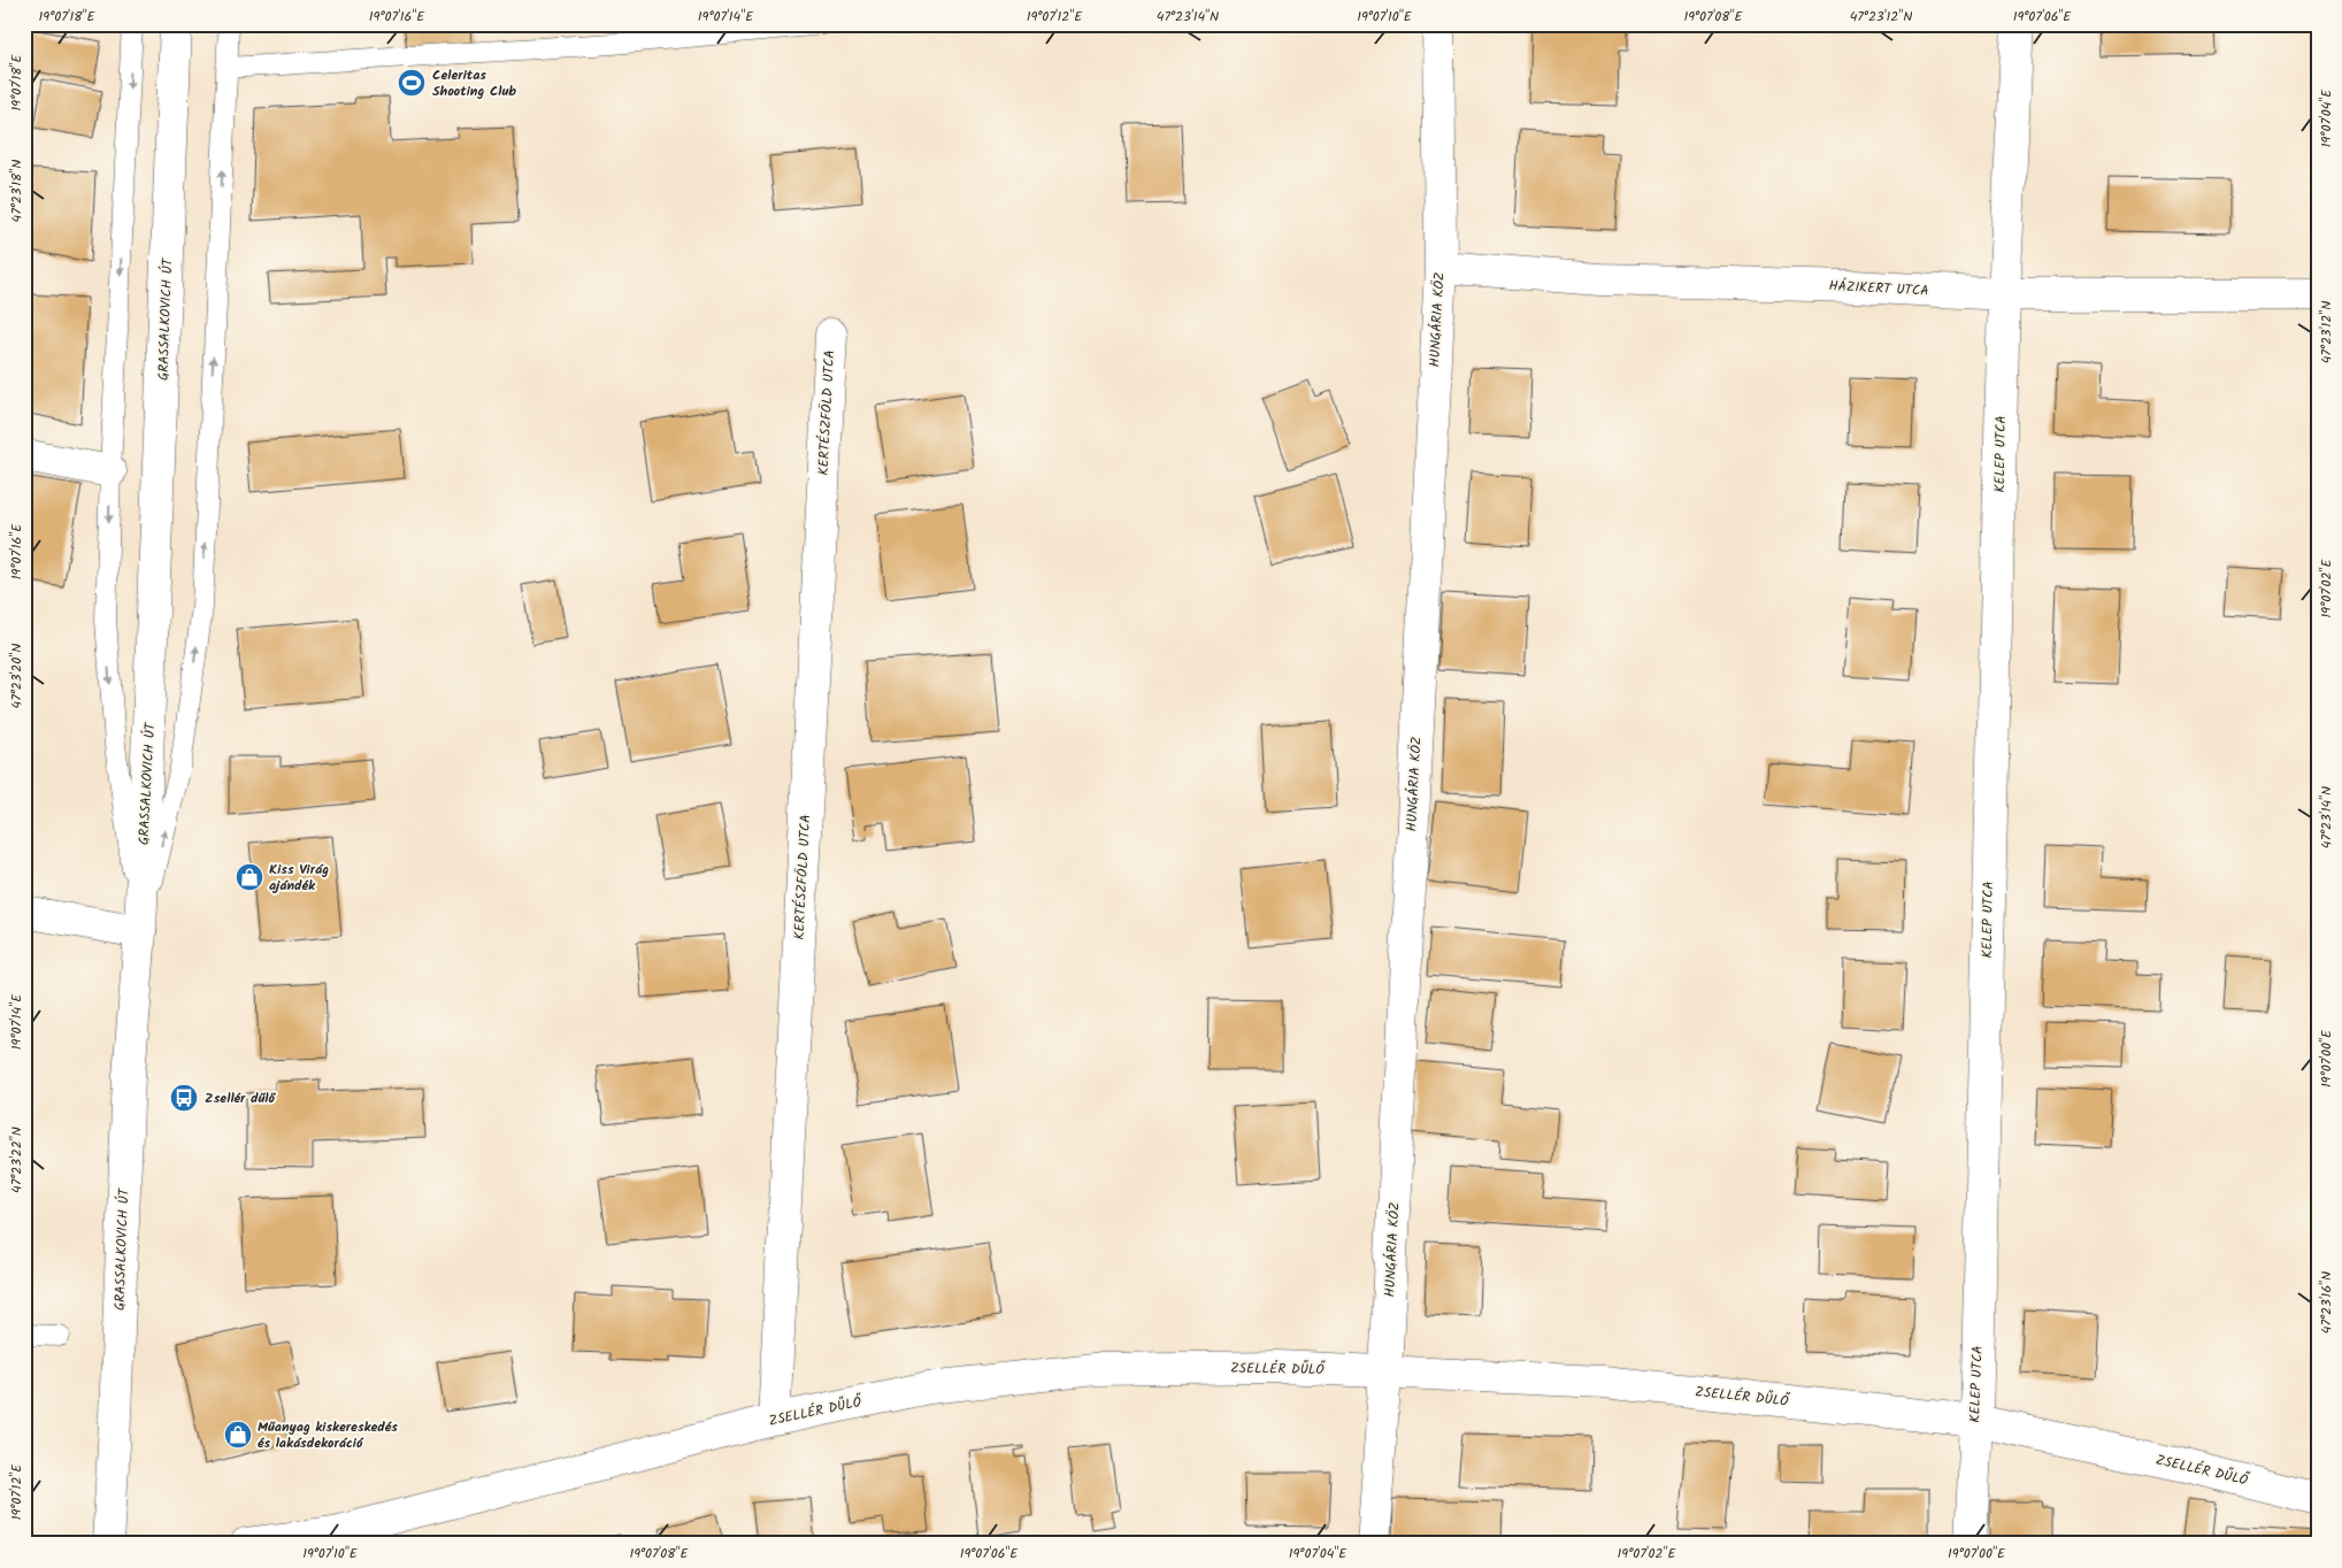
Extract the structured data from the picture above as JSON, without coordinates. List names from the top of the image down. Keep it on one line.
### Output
{"streets":{"street":["HÁZIKERT UTCA","GRASSALKOVICH ÚT","HUNGÁRIA KÖZ","KERTÉSZFÖLD UTCA","KELEP UTCA","ZSELLÉR DŰLŐ"]},"crossings":[["HÁZIKERT UTCA","HUNGÁRIA KÖZ"],["HÁZIKERT UTCA","KELEP UTCA"],["HUNGÁRIA KÖZ","ZSELLÉR DŰLŐ"],["KERTÉSZFÖLD UTCA","ZSELLÉR DŰLŐ"],["KELEP UTCA","ZSELLÉR DŰLŐ"]],"places":{"sports":["Celeritas Shooting Club"],"shop":["Kiss Virág ajándék","Műanyag kiskereskedés és lakásdekoráció"],"bus stop":["Zsellér dűlő"]},"coordinates":["19°07'18\"E","19°07'16\"E","19°07'14\"E","19°07'12\"E","47°23'14\"N","19°07'10\"E","19°07'08\"E","47°23'12\"N","19°07'06\"E","19°07'04\"E","47°23'18\"N","19°07'02\"E","47°23'20\"N","19°07'00\"E","47°23'22\"N","47°23'16\"N"]}
